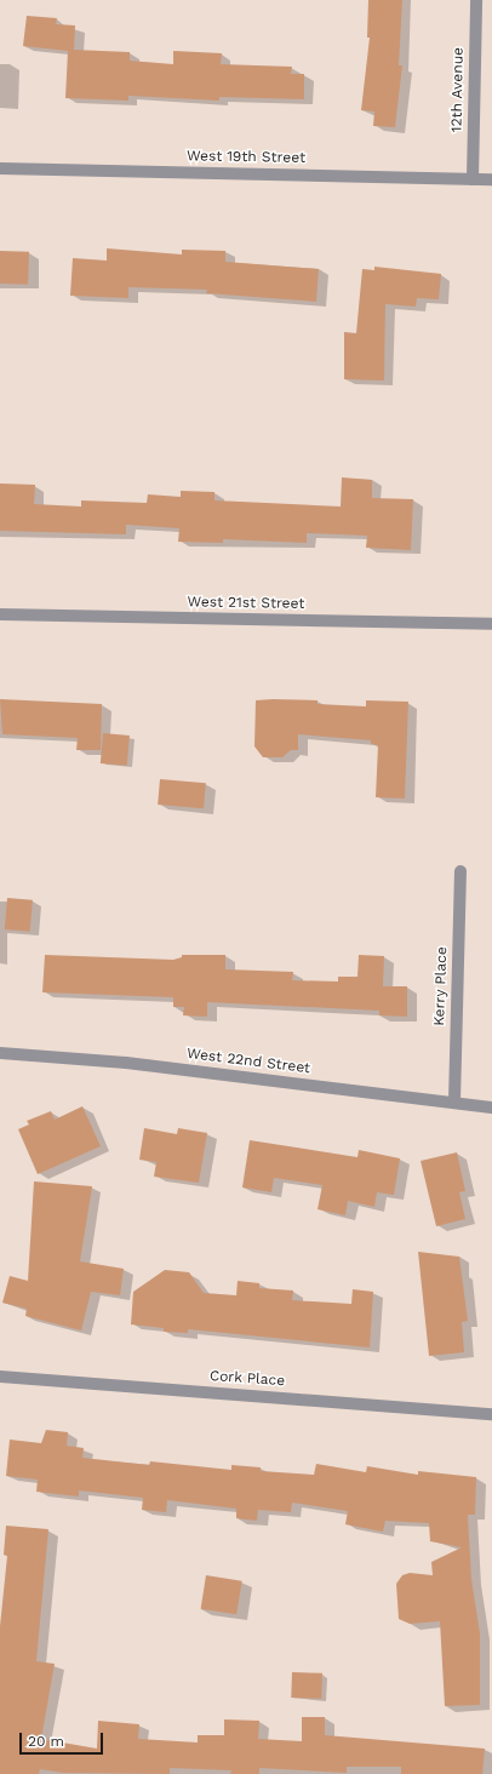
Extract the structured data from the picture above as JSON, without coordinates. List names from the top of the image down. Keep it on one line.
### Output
{"streets":{"street":["12th Avenue","West 19th Street","West 21st Street","Kerry Place","West 22nd Street","Cork Place"]},"crossings":[["12th Avenue","West 19th Street"],["Kerry Place","West 22nd Street"]],"scale_bar":"20 m"}
